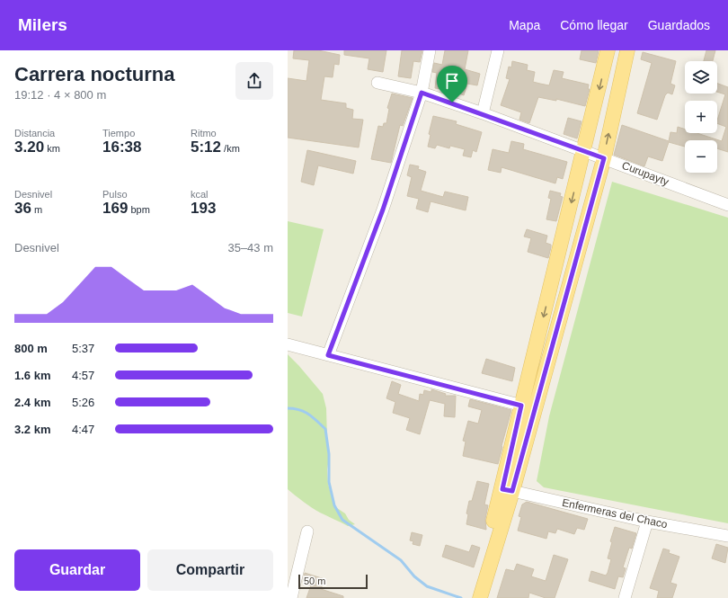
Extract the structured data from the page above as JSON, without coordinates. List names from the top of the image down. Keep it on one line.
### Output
{"streets":{"street":["Curupayty","Enfermeras del Chaco"]},"scale_bar":"50 m","page":{"header":"Milers","nav":["Mapa","Cómo llegar","Guardados"],"heading":["Carrera nocturna","19:12 · 4 × 800 m"],"map_buttons":["+","−"],"stats":[["Distancia","3.20 km"],["Tiempo","16:38"],["Ritmo","5:12 /km"],["Desnivel","36 m"],["Pulso","169 bpm"],["kcal","193"]],"chart":["Desnivel","35–43 m"],"list":[{"name":"800 m","note":"5:37"},{"name":"1.6 km","note":"4:57"},{"name":"2.4 km","note":"5:26"},{"name":"3.2 km","note":"4:47"}],"buttons":["Guardar","Compartir"],"scale":"50 m"}}
